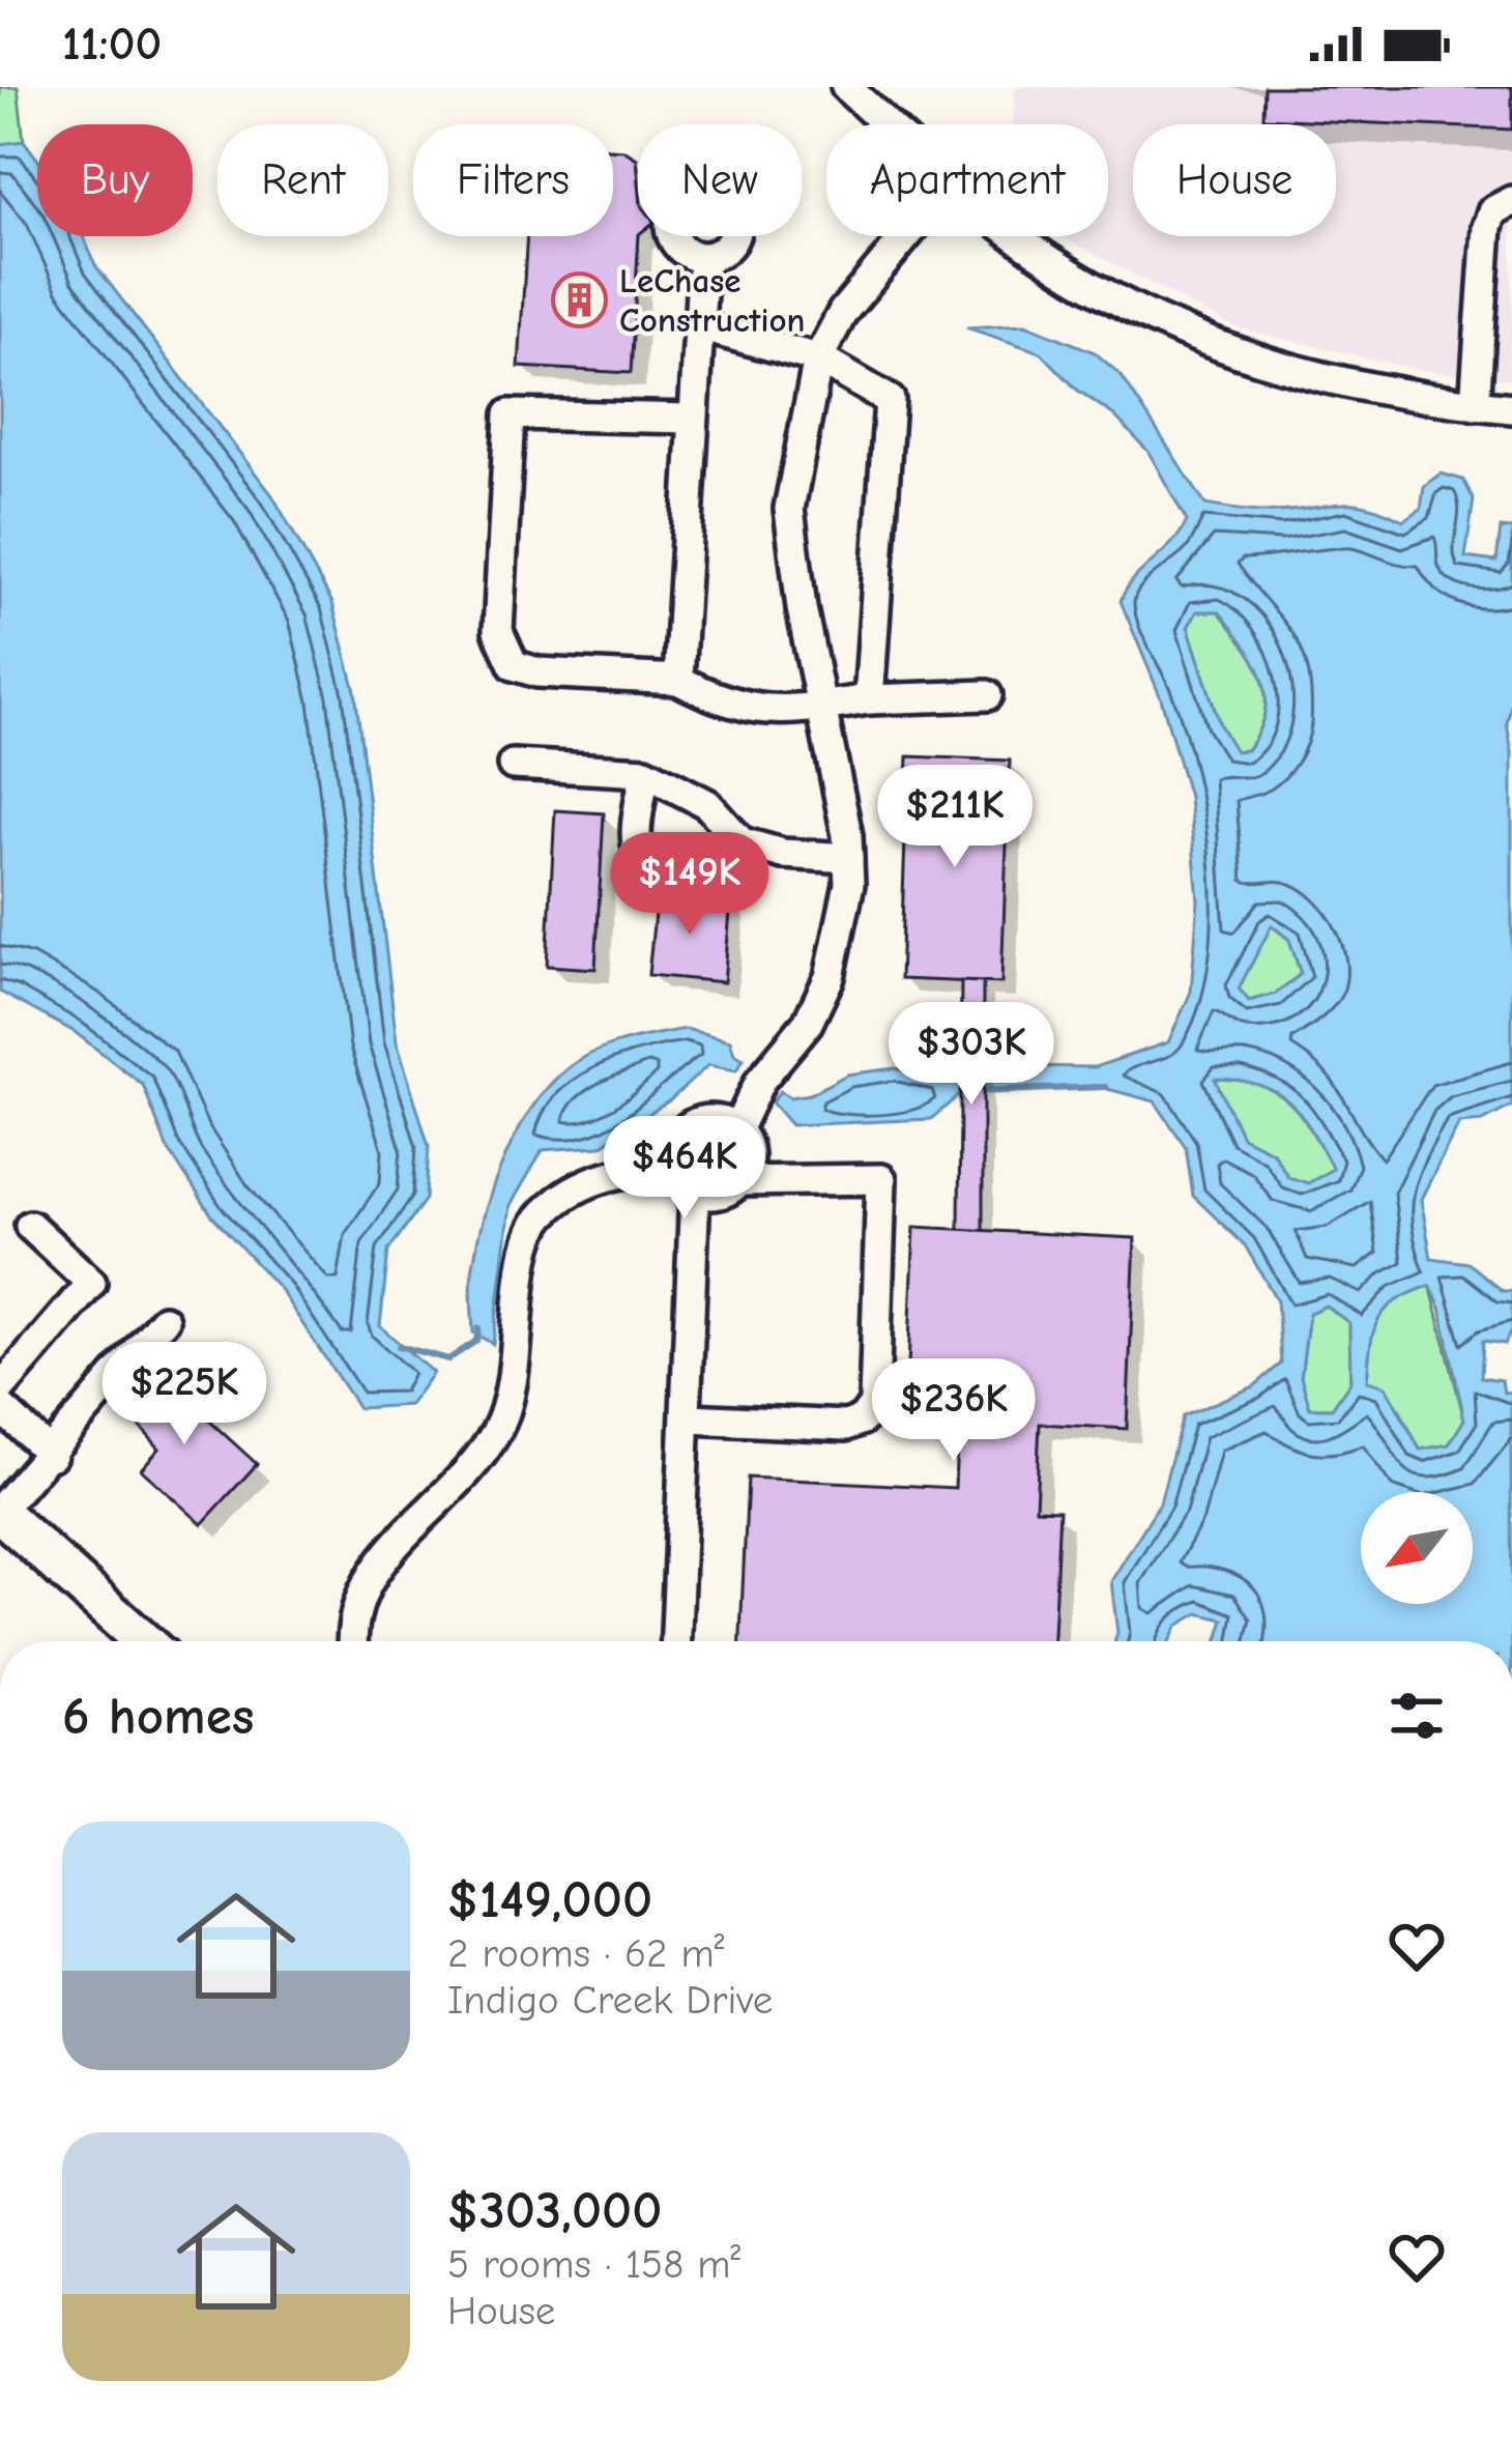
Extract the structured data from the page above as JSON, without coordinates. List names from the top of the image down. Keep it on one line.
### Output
{"places":{"building":["LeChase Construction"]},"north":"bottom left","page":{"status":"11:00","chip":["Buy","Rent","Filters","New","Apartment","House"],"price":["$211K","$149K","$303K","$464K","$225K","$236K"],"heading":"6 homes","list":[{"name":"$149,000","note":"2 rooms · 62 m² · Indigo Creek Drive"},{"name":"$303,000","note":"5 rooms · 158 m² · House"}]}}
